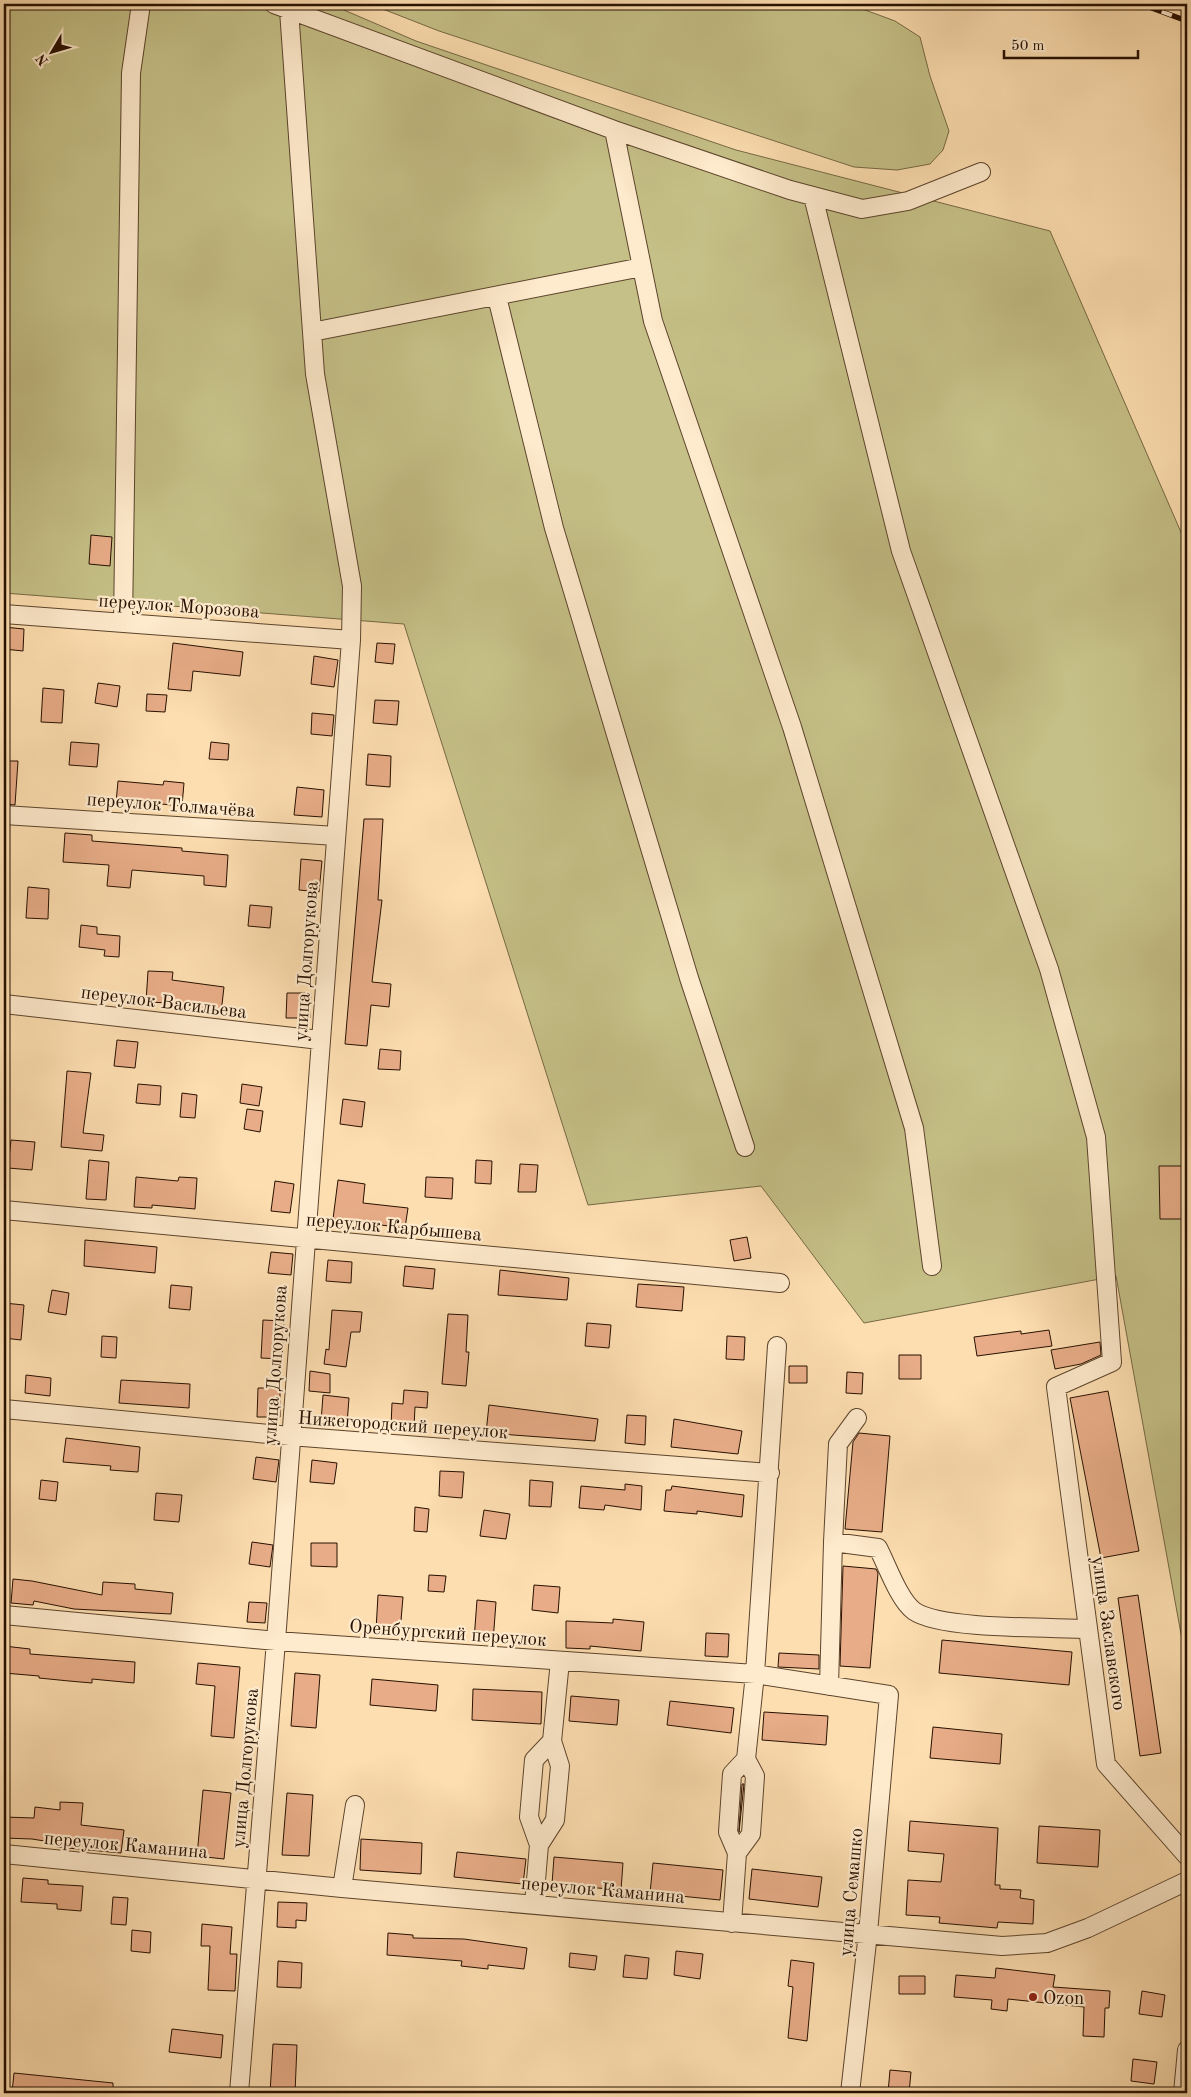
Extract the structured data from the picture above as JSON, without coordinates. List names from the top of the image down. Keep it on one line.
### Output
{"streets":{"street":["переулок Морозова","переулок Толмачёва","улица Долгорукова","переулок Васильева","переулок Карбышева","Нижегородский переулок","Оренбургский переулок","улица Заславского","переулок Каманина","улица Семашко"]},"crossings":[["переулок Морозова","улица Долгорукова"],["переулок Толмачёва","улица Долгорукова"],["улица Долгорукова","переулок Васильева"],["улица Долгорукова","переулок Карбышева"],["улица Долгорукова","Нижегородский переулок"],["улица Долгорукова","Оренбургский переулок"],["улица Долгорукова","переулок Каманина"],["Оренбургский переулок","улица Семашко"],["переулок Каманина","улица Семашко"]],"places":["Ozon"],"scale_bar":"50 m","north":"bottom left"}
